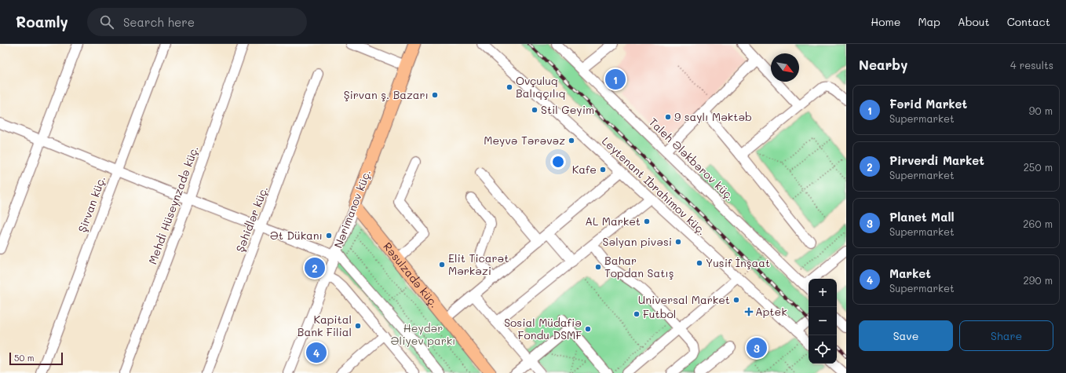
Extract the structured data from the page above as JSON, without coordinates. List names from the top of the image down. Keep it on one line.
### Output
{"streets":{"main road":["Nərimanov küç.","Rəsulzadə küç."],"street":["Taleh Ələkbərov küç.","Leytenant Ibrahimov küç.","Şirvan küç.","Mehdi Hüseynzadə küç.","Şəhidlər küç."]},"crossings":[["Nərimanov küç.","Rəsulzadə küç."]],"parks":["Heydər Əliyev parkı"],"places":{"other":["Ovçuluq Balıqçılıq","Şirvan ş. Bazarı","Stil Geyim","9 saylı Məktəb","Meyvə Tərəvəz","Kafe","AL Market","Ət Dükanı","Səlyan pivəsi","Yusif İnşaat","Elit Ticarət Mərkəzi","Bahar Topdan Satış","Universal Market","Futbol","Kapital Bank Filial","Sosial Müdafiə Fondu DSMF"],"health":["Aptek"]},"scale_bar":"50 m","north":"bottom right","page":{"header":"Roamly","search":"Search here","nav":["Home","Map","About","Contact"],"heading":["Nearby","4 results"],"pins":["1","2","3","4"],"list":[{"mark":"1","name":"Fərid Market","note":"Supermarket","value":"90 m"},{"mark":"2","name":"Pirverdi Market","note":"Supermarket","value":"250 m"},{"mark":"3","name":"Planet Mall","note":"Supermarket","value":"260 m"},{"mark":"4","name":"Market","note":"Supermarket","value":"290 m"}],"map_buttons":["+","−"],"buttons":["Save","Share"],"scale":"50 m"}}
